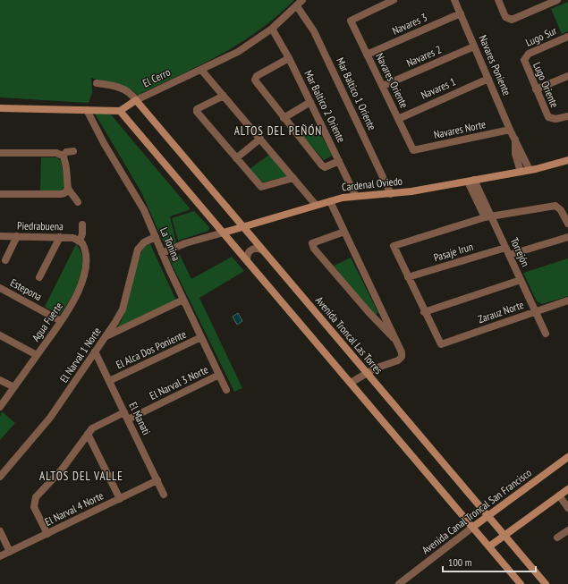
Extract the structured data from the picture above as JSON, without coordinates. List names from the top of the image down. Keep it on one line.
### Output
{"streets":{"street":["Navares 3","Lugo Sur","Navares 2","Navares Poniente","El Cerro","Navares Oriente","Lugo Oriente","Navares 1","Mar Baltico 1 Oriente","Mar Baltico 2 Oriente","Navares Norte","Cardenal Oviedo","Piedrabuena","La Tonina","Pasaje Irun","Torrejón","Estepona","Zarauz Norte","Agua Fuerte","Avenida Troncal Las Torres","El Alca Dos Poniente","El Narval 1 Norte","El Narval 3 Norte","El Manati","El Narval 4 Norte","Avenida Canal Troncal San Francisco"]},"crossings":[["Navares 3","Navares Poniente"],["Navares 3","Navares Oriente"],["Lugo Sur","Lugo Oriente"],["Navares 2","Navares Poniente"],["Navares 2","Navares Oriente"],["Navares Poniente","Navares 1"],["Navares Poniente","Navares Norte"],["Navares Poniente","Cardenal Oviedo"],["El Cerro","Mar Baltico 1 Oriente"],["El Cerro","Mar Baltico 2 Oriente"],["El Cerro","Avenida Troncal Las Torres"],["Navares Oriente","Navares 1"],["Navares Oriente","Navares Norte"],["Mar Baltico 1 Oriente","Cardenal Oviedo"],["Mar Baltico 2 Oriente","Cardenal Oviedo"],["Cardenal Oviedo","La Tonina"],["Cardenal Oviedo","Torrejón"],["Cardenal Oviedo","Avenida Troncal Las Torres"],["Piedrabuena","Agua Fuerte"],["La Tonina","El Alca Dos Poniente"],["La Tonina","El Narval 1 Norte"],["La Tonina","El Narval 3 Norte"],["Pasaje Irun","Torrejón"],["Torrejón","Zarauz Norte"],["Estepona","Agua Fuerte"],["Avenida Troncal Las Torres","Avenida Canal Troncal San Francisco"],["El Alca Dos Poniente","El Manati"],["El Narval 1 Norte","El Manati"],["El Narval 3 Norte","El Manati"],["El Manati","El Narval 4 Norte"]],"districts":["ALTOS DEL PEÑÓN","ALTOS DEL VALLE"],"scale_bar":"100 m"}
